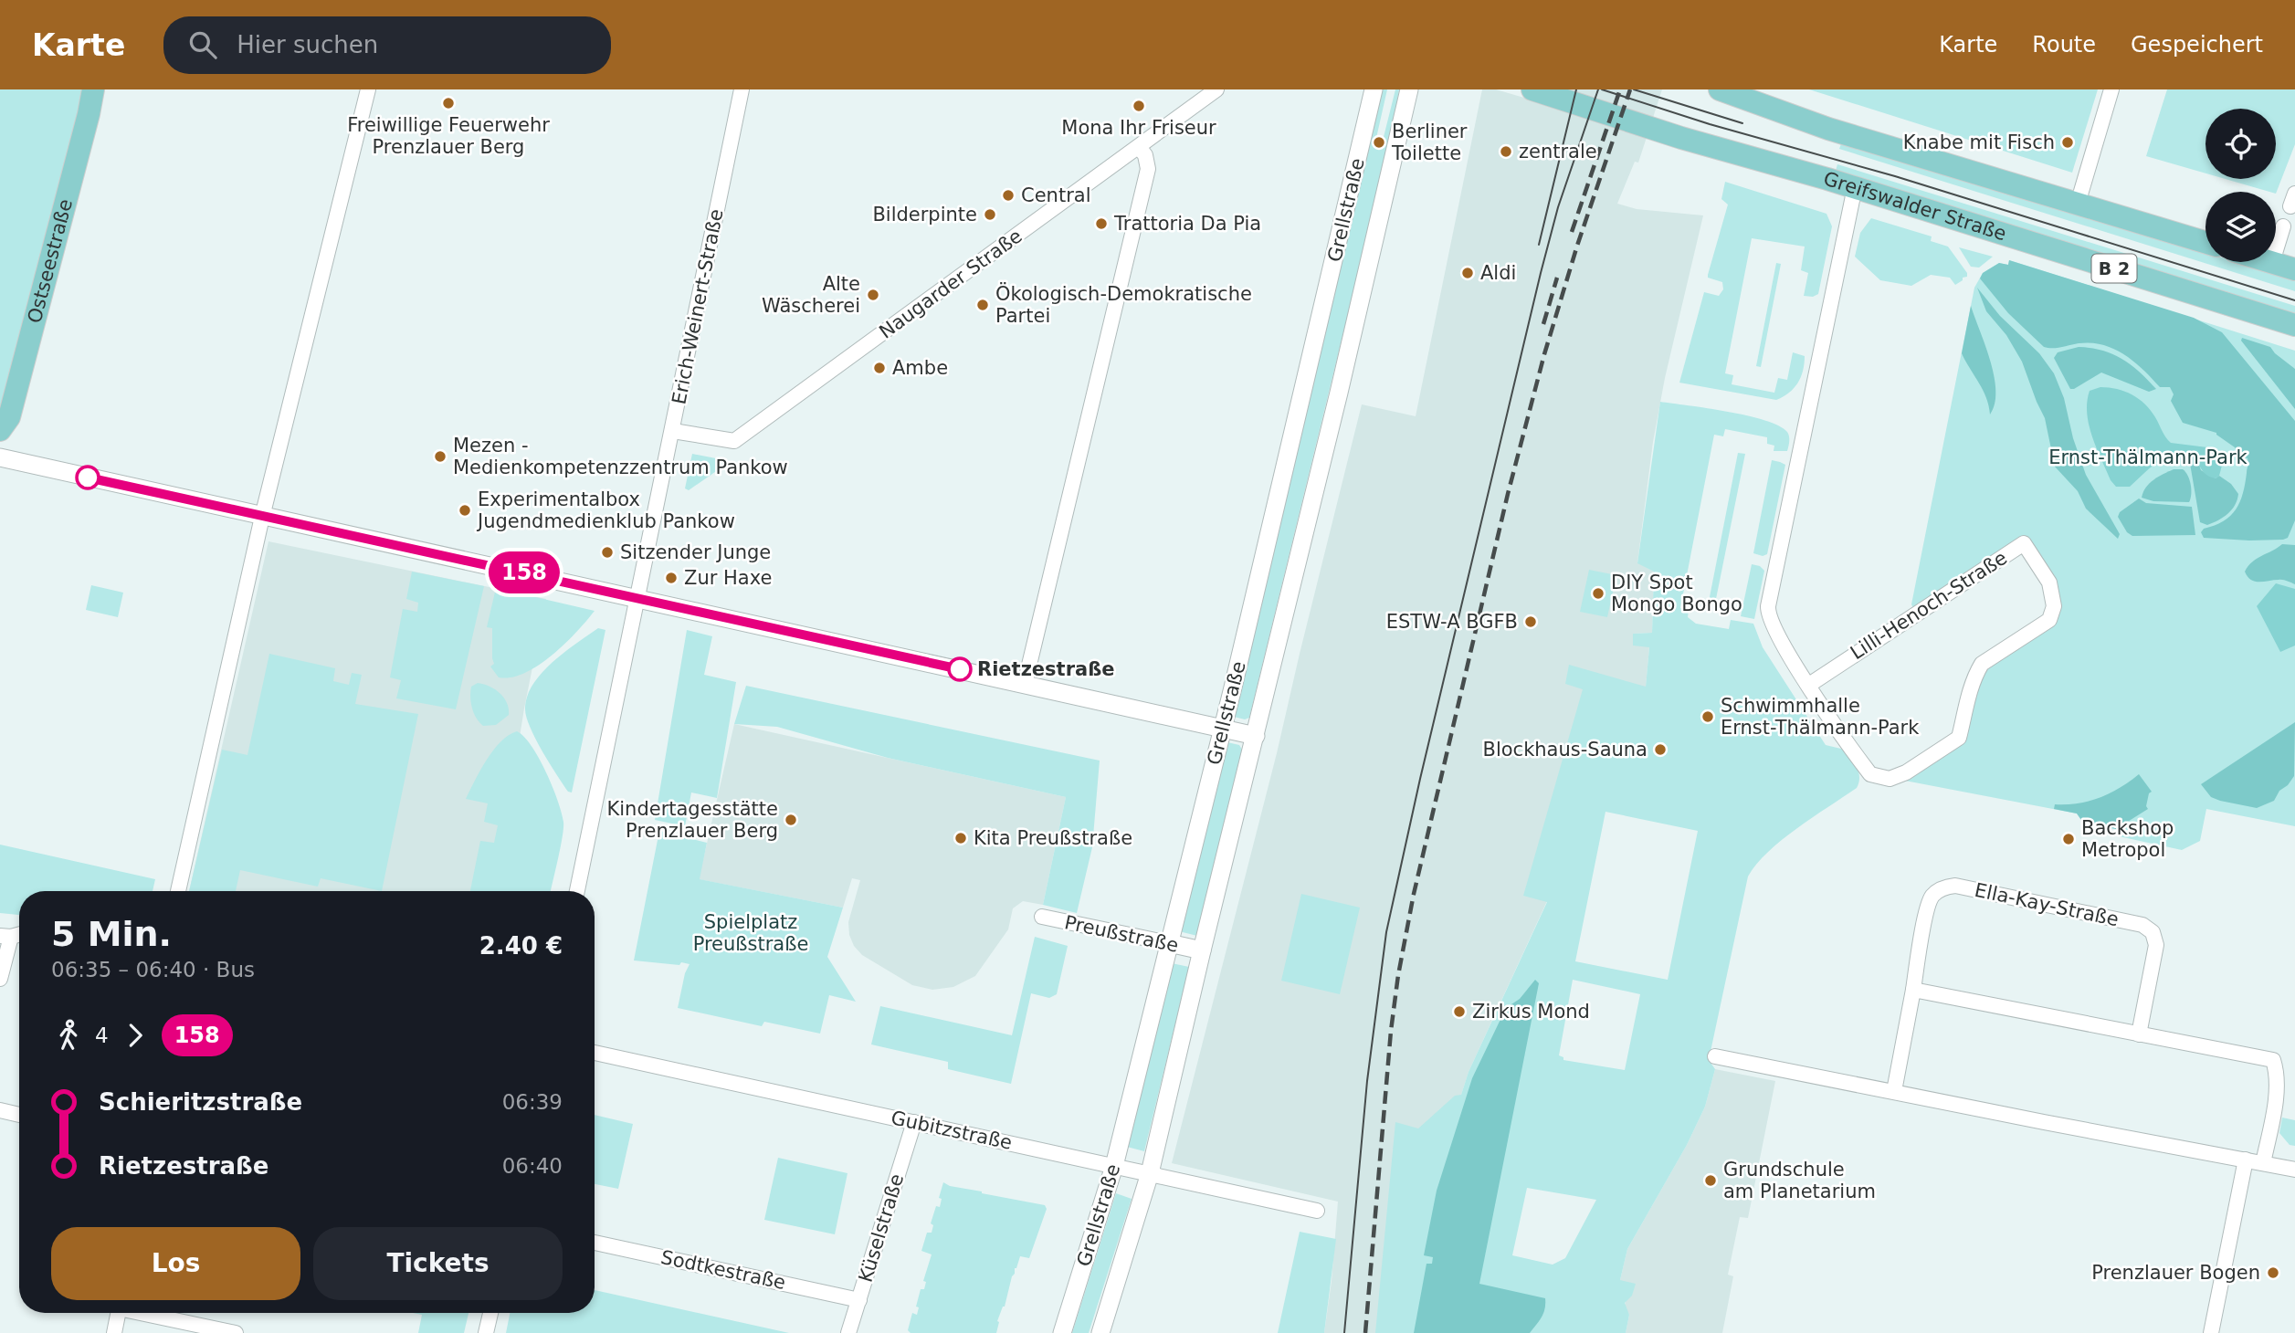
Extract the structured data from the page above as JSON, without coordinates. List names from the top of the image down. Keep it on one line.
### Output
{"streets":{"main road":["Greifswalder Straße","Ostseestraße","B 2"],"street":["Grellstraße","Naugarder Straße","Erich-Weinert-Straße","Lilli-Henoch-Straße","Ella-Kay-Straße","Preußstraße","Gubitzstraße","Küselstraße","Sodtkestraße"]},"crossings":[["Greifswalder Straße","Lilli-Henoch-Straße"],["Grellstraße","Preußstraße"],["Grellstraße","Gubitzstraße"],["Naugarder Straße","Erich-Weinert-Straße"],["Gubitzstraße","Küselstraße"],["Küselstraße","Sodtkestraße"]],"parks":["Ernst-Thälmann-Park","Spielplatz Preußstraße"],"places":["Freiwillige Feuerwehr Prenzlauer Berg","Mona Ihr Friseur","Berliner Toilette","Knabe mit Fisch","zentrale","Central","Bilderpinte","Trattoria Da Pia","Aldi","Alte Wäscherei","Ökologisch-Demokratische Partei","Ambe","Mezen - Medienkompetenzzentrum Pankow","Experimentalbox Jugendmedienklub Pankow","Sitzender Junge","Zur Haxe","DIY Spot Mongo Bongo","ESTW-A BGFB","Rietzestraße","Schwimmhalle Ernst-Thälmann-Park","Blockhaus-Sauna","Kindertagesstätte Prenzlauer Berg","Kita Preußstraße","Backshop Metropol","Zirkus Mond","Grundschule am Planetarium","Prenzlauer Bogen"],"lines":["bus line 158"],"page":{"header":"Karte","search":"Hier suchen","nav":["Karte","Route","Gespeichert"],"on_map":"158","heading":["5 Min.","06:35 – 06:40 · Bus","2.40 €"],"legs":["4","158"],"list":[{"name":"Schieritzstraße","value":"06:39"},{"name":"Rietzestraße","value":"06:40"}],"buttons":["Los","Tickets"]}}
